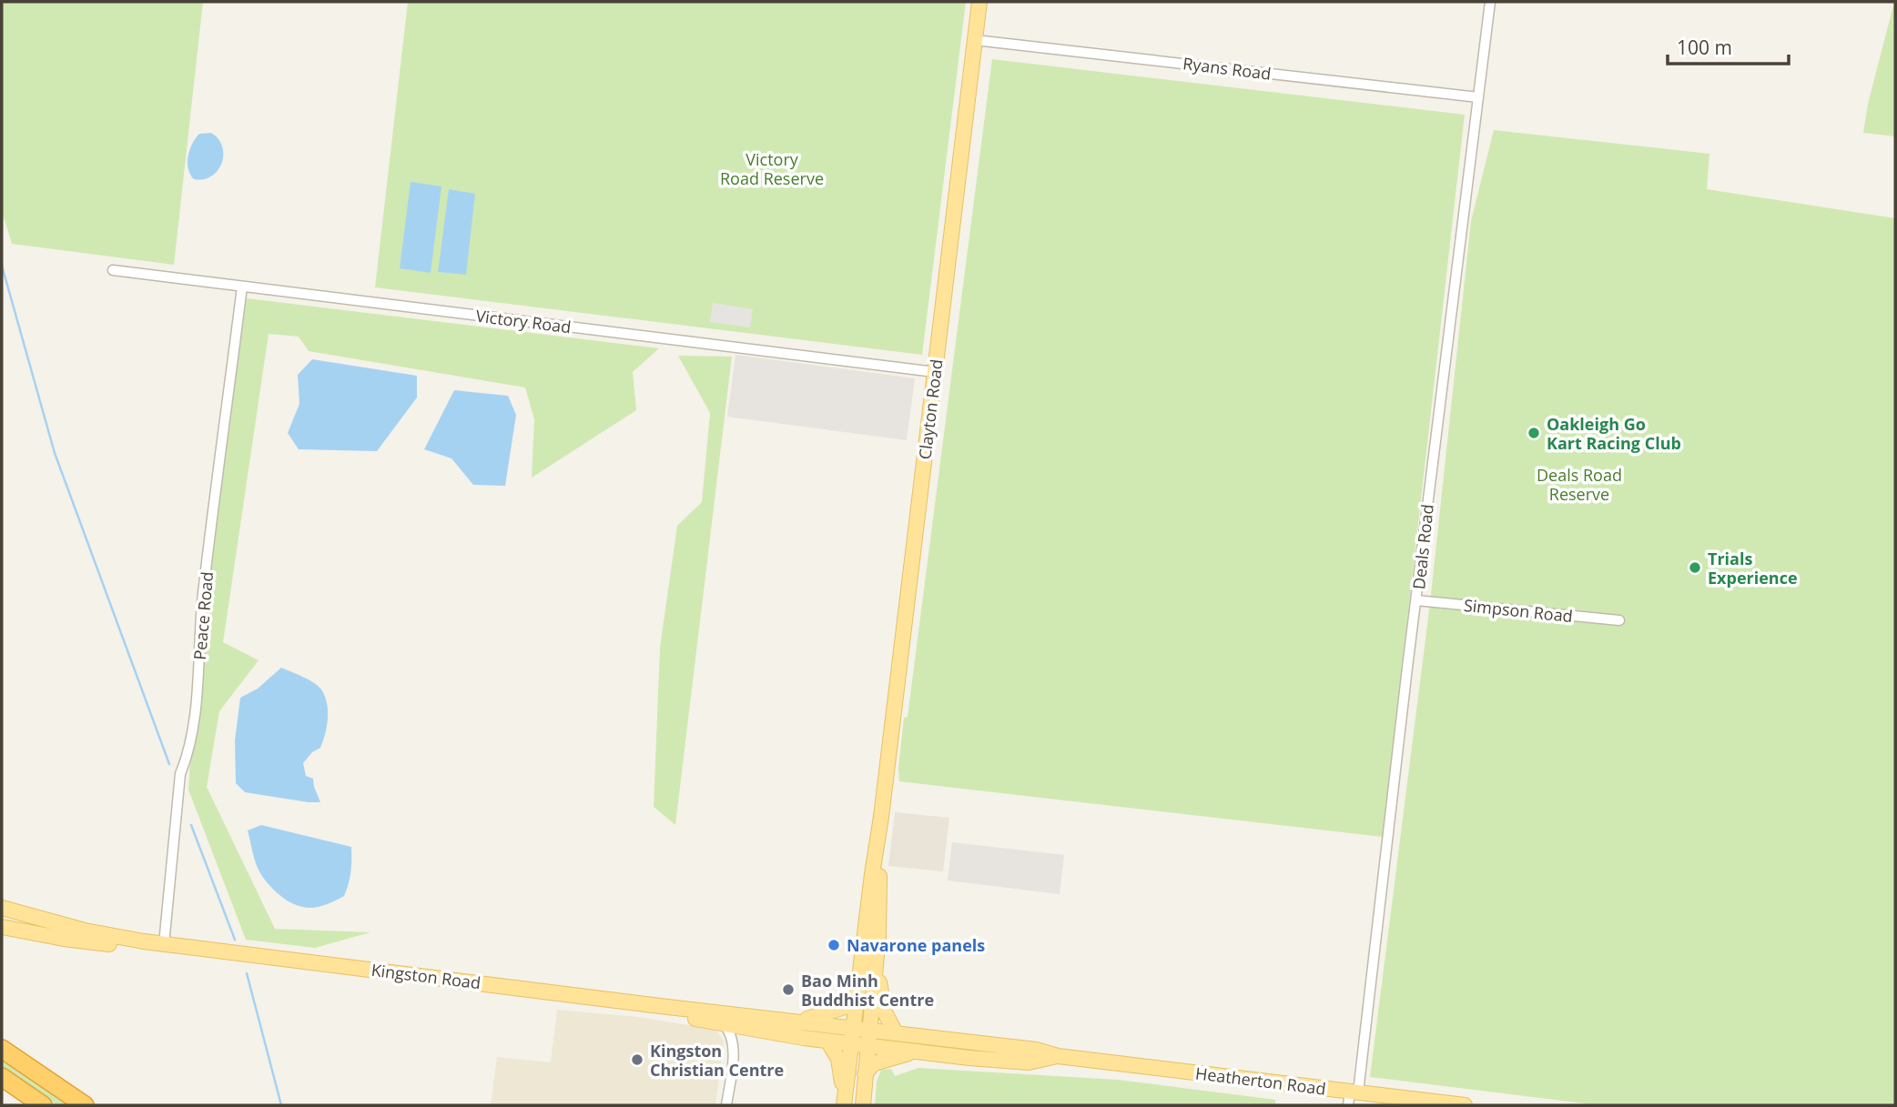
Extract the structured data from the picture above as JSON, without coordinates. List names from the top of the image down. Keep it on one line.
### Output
{"streets":{"main road":["Clayton Road","Kingston Road","Heatherton Road"],"street":["Ryans Road","Victory Road","Deals Road","Simpson Road","Peace Road"]},"crossings":[["Ryans Road","Clayton Road"],["Ryans Road","Deals Road"],["Victory Road","Clayton Road"],["Victory Road","Peace Road"],["Clayton Road","Kingston Road"],["Clayton Road","Heatherton Road"],["Deals Road","Simpson Road"],["Deals Road","Heatherton Road"],["Peace Road","Kingston Road"],["Kingston Road","Heatherton Road"]],"parks":["Victory Road Reserve","Deals Road Reserve"],"places":["Oakleigh Go Kart Racing Club","Trials Experience","Navarone panels","Bao Minh Buddhist Centre","Kingston Christian Centre"],"scale_bar":"100 m"}
